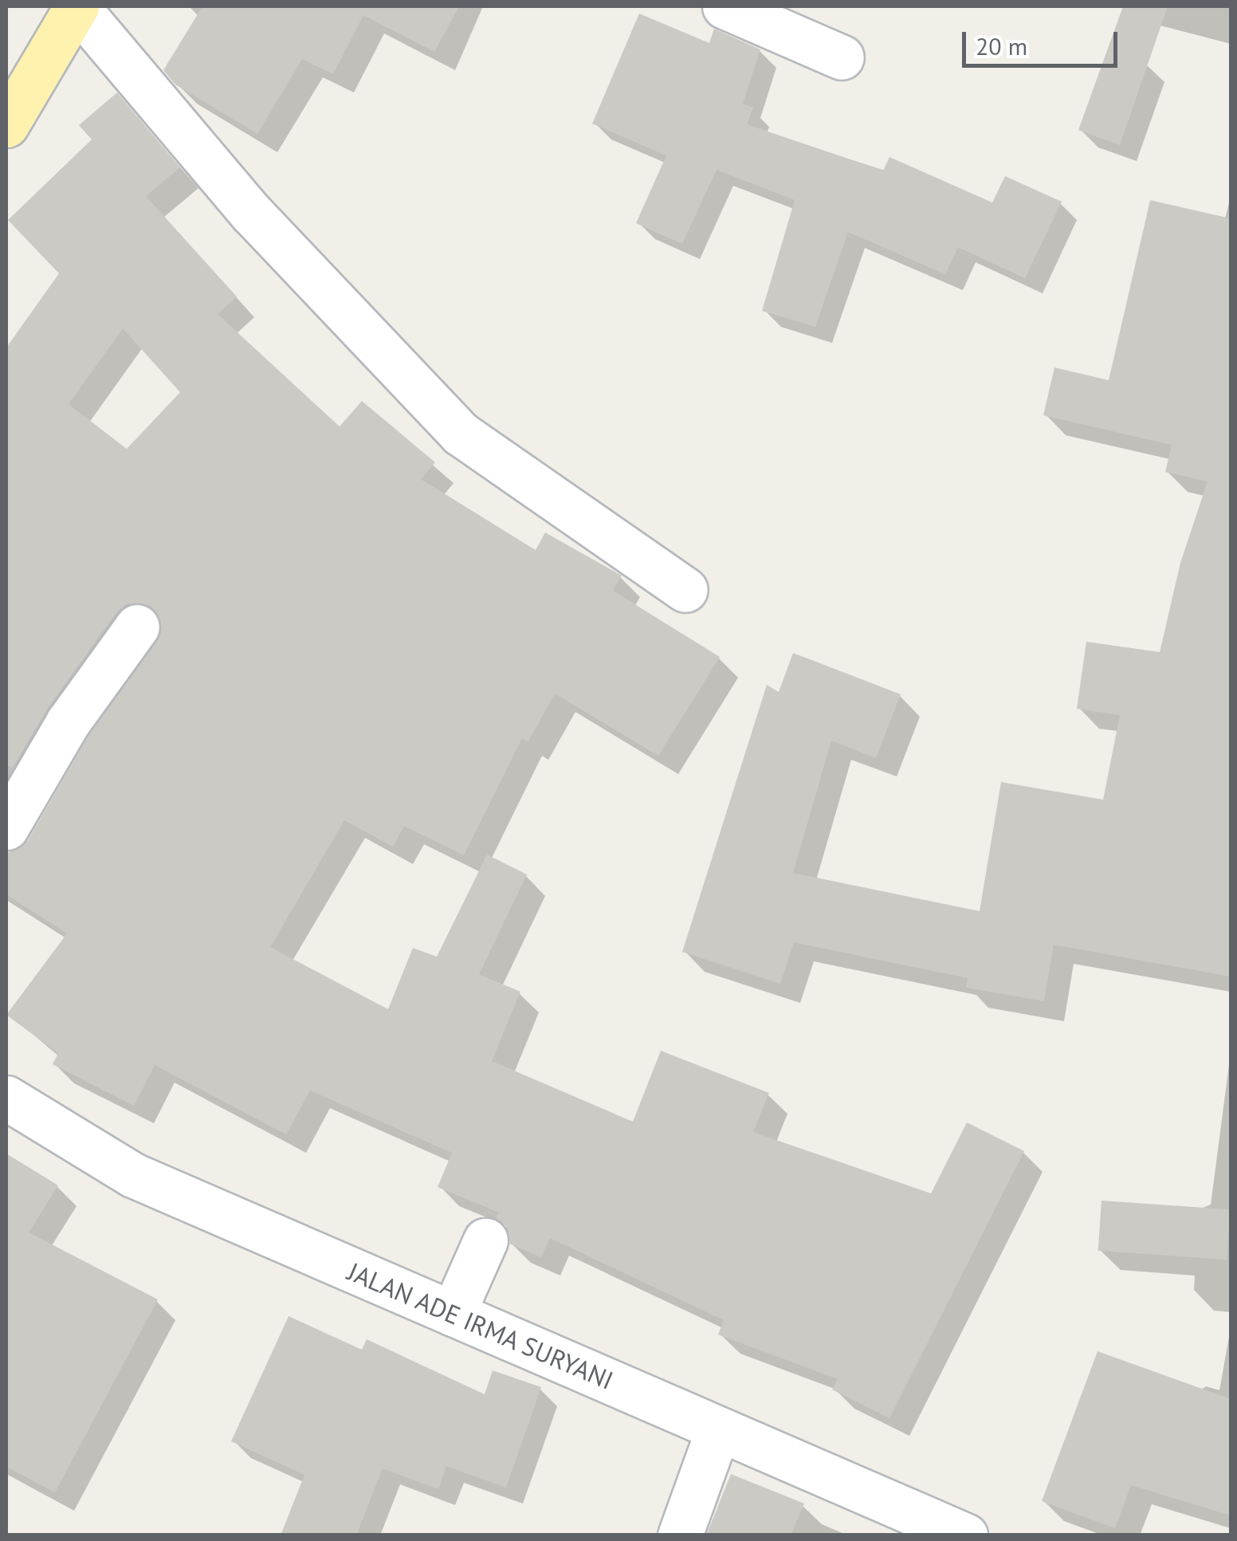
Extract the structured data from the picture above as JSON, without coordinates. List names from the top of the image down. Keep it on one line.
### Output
{"streets":{"street":["JALAN ADE IRMA SURYANI"]},"scale_bar":"20 m"}
